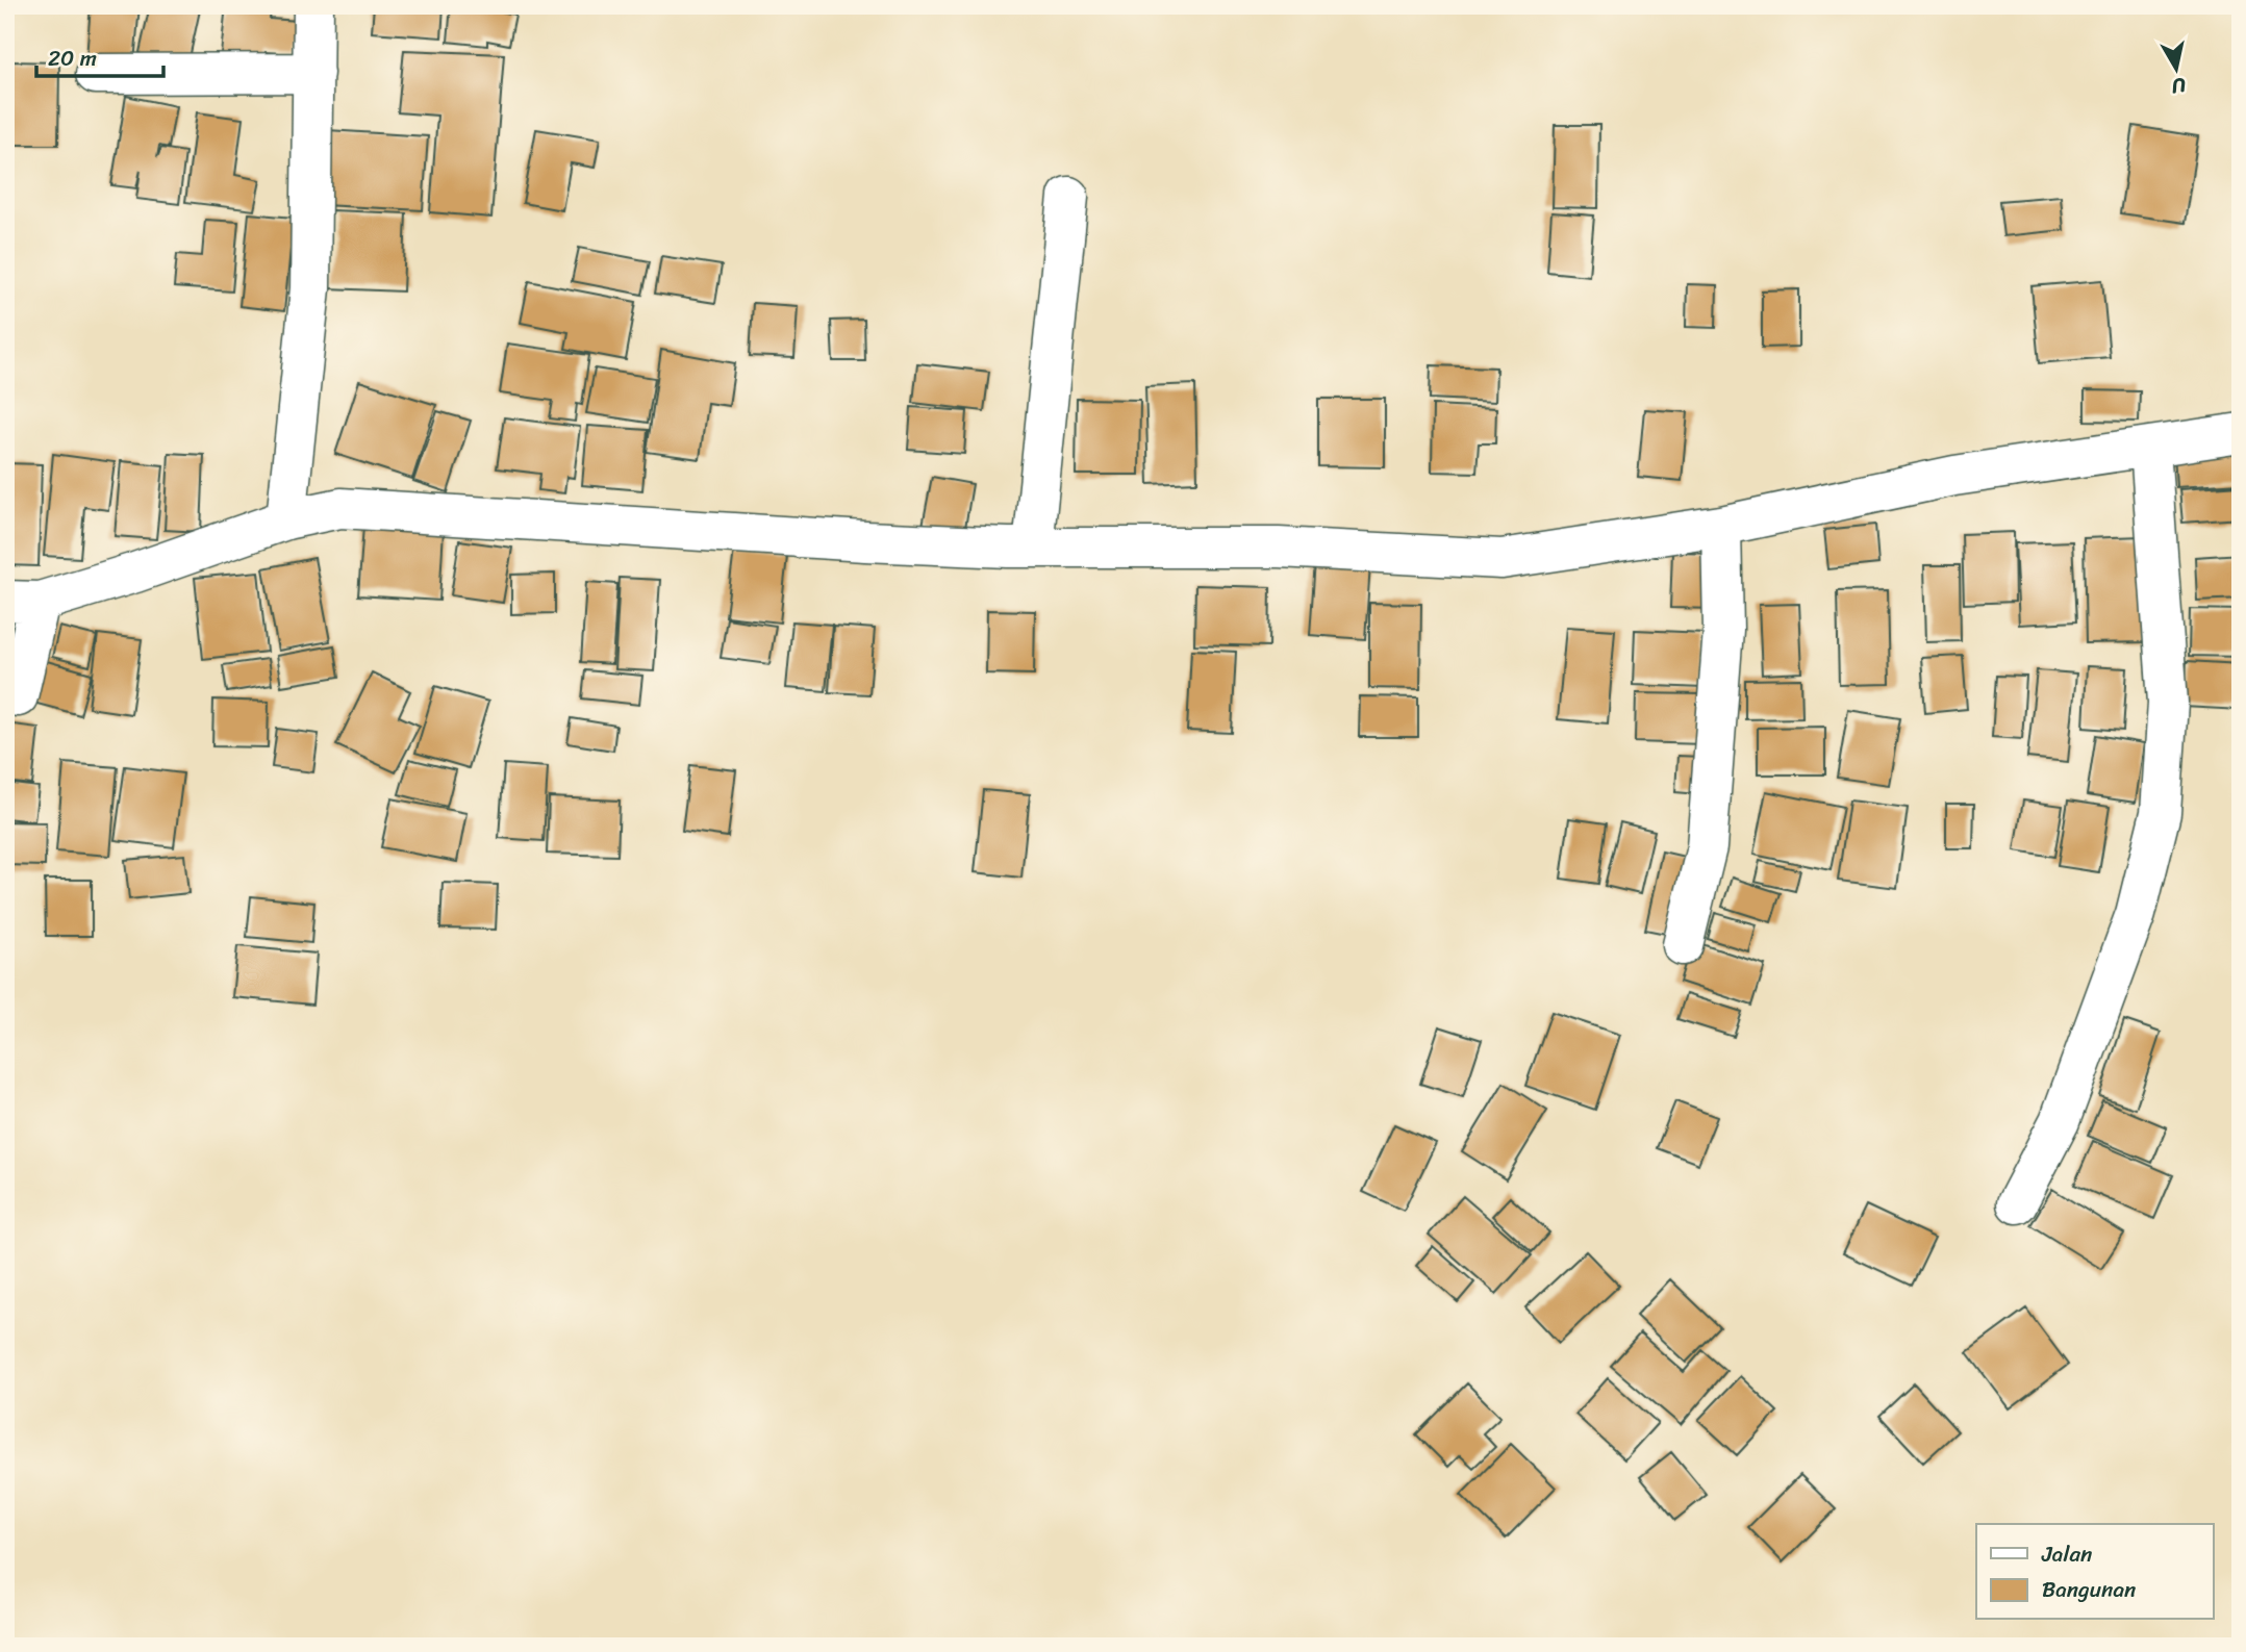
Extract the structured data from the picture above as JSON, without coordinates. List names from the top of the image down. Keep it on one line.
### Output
{"legend":["Jalan","Bangunan"],"scale_bar":"20 m","north":"bottom"}
